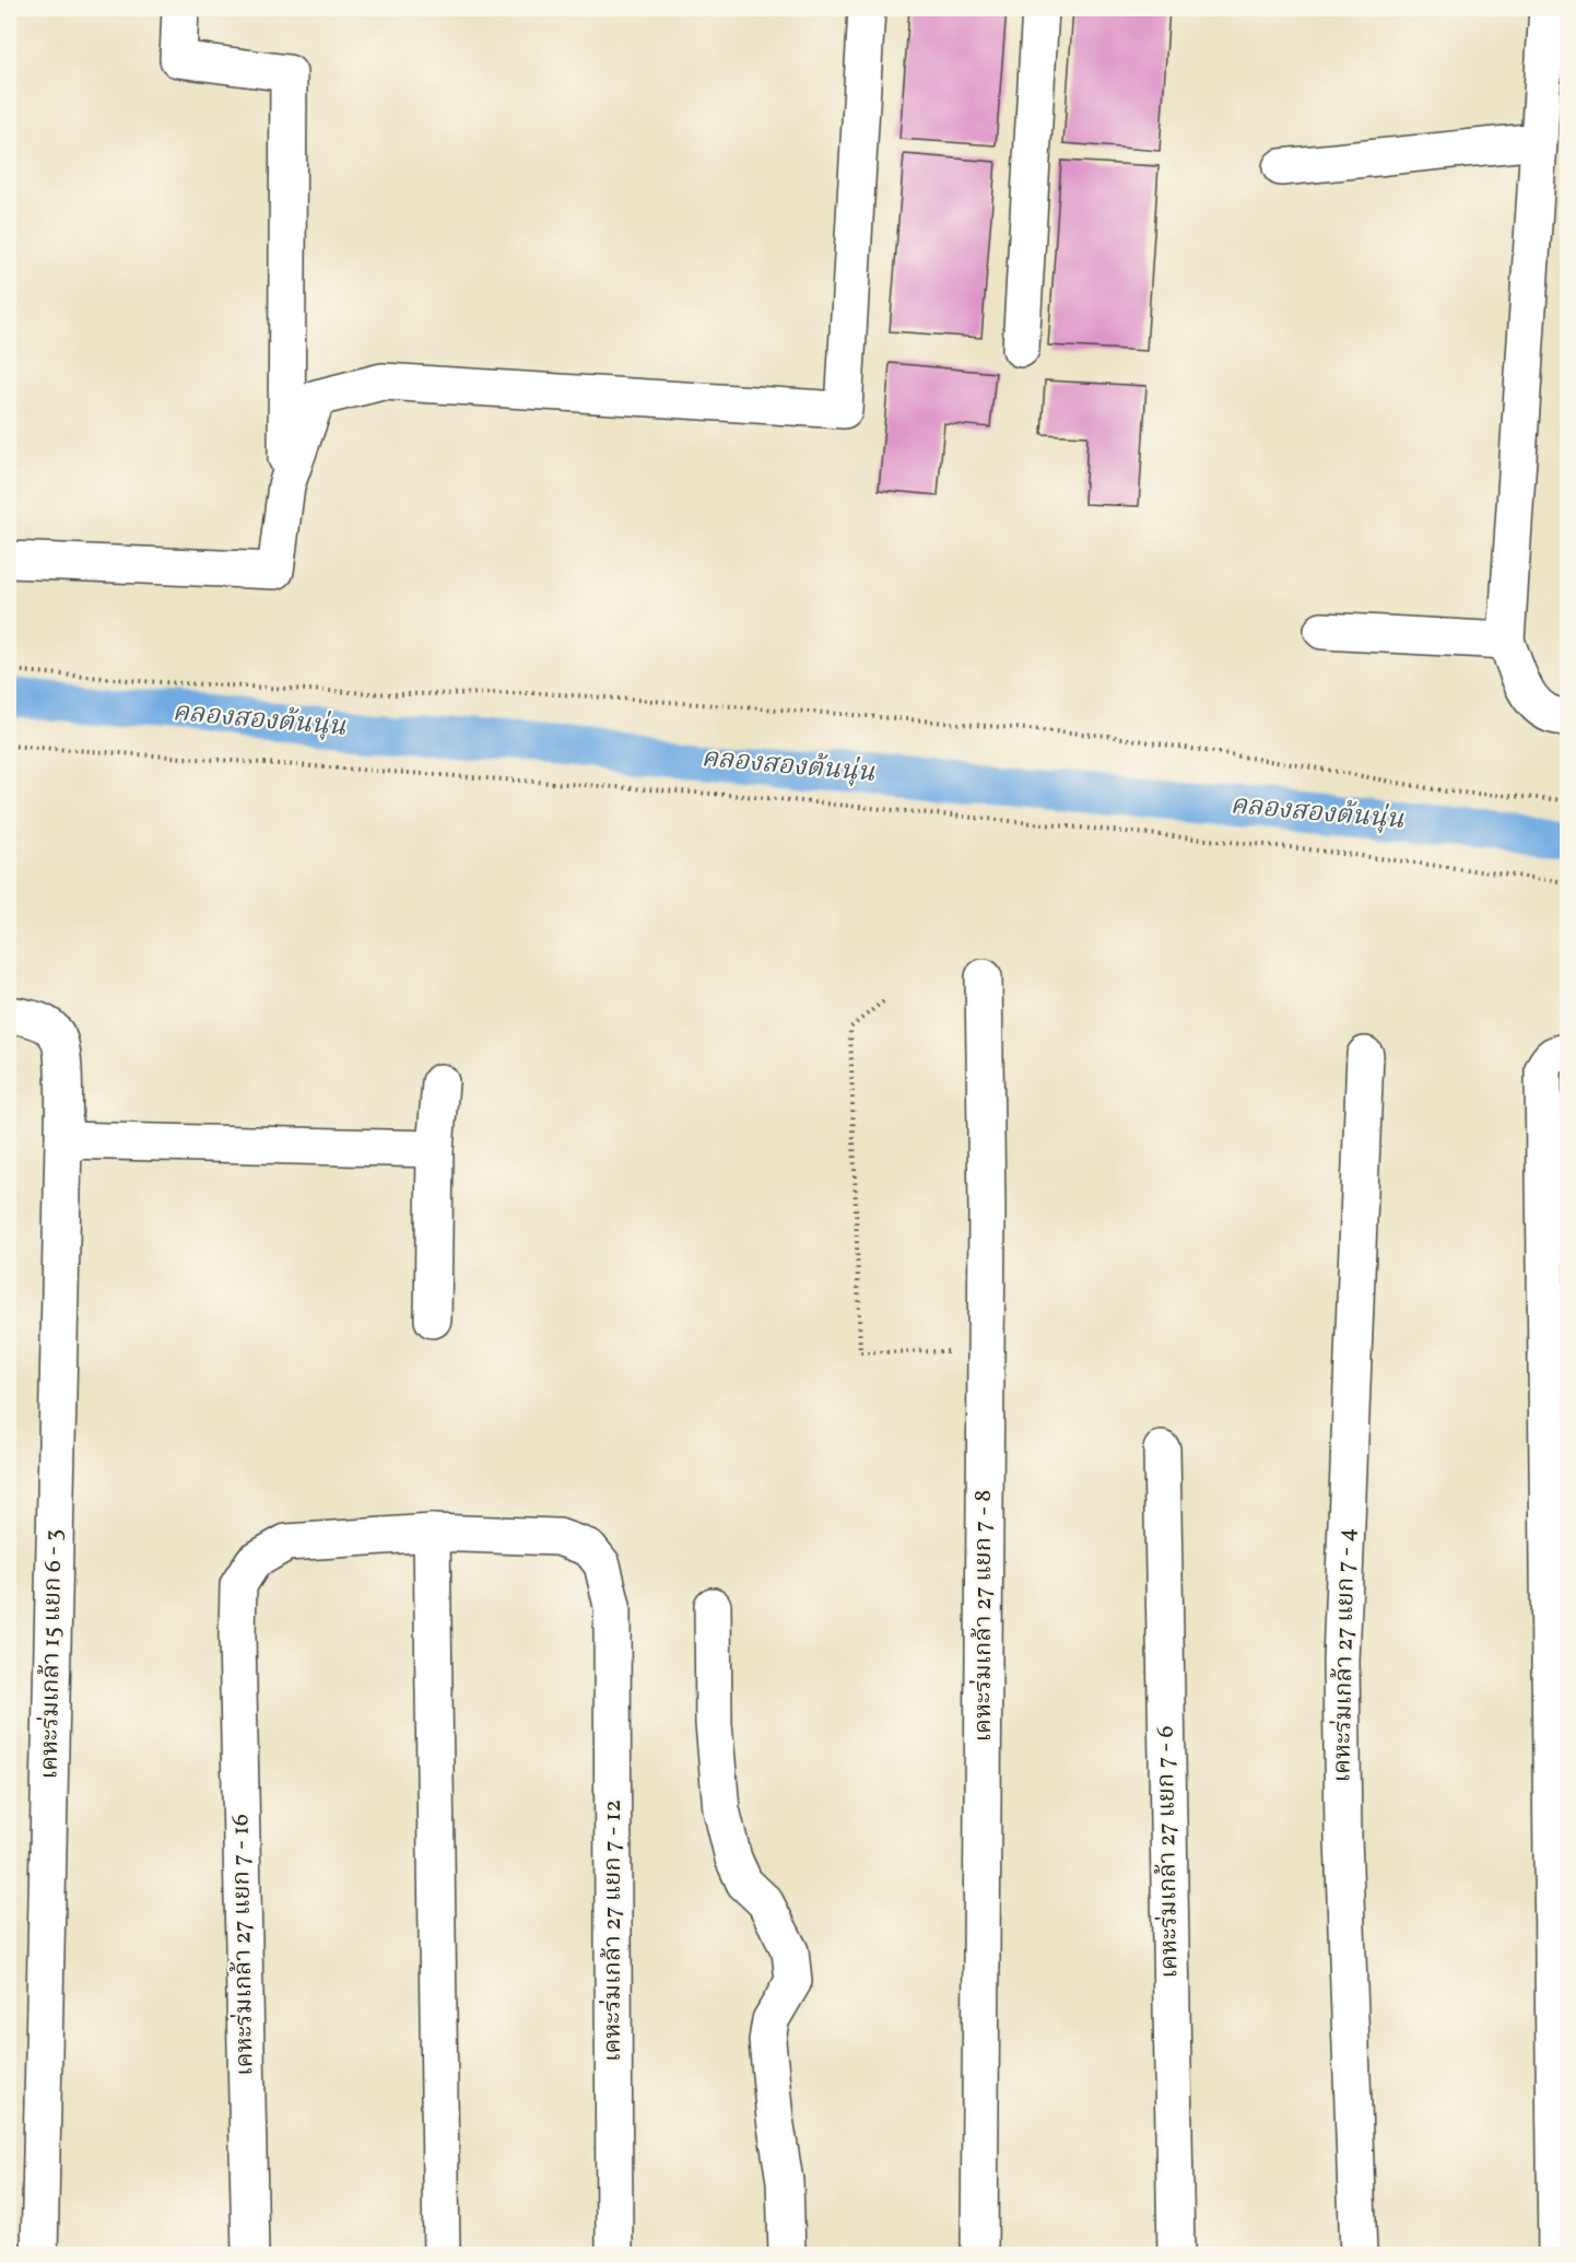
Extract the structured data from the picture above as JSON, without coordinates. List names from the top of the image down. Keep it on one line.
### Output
{"streets":{"street":["เคหะร่มเกล้า 27 แยก 7 - 8","เคหะร่มเกล้า 15 แยก 6 - 3","เคหะร่มเกล้า 27 แยก 7 - 4","เคหะร่มเกล้า 27 แยก 7 - 6","เคหะร่มเกล้า 27 แยก 7 - 12","เคหะร่มเกล้า 27 แยก 7 - 16"]},"crossings":[["เคหะร่มเกล้า 27 แยก 7 - 12","เคหะร่มเกล้า 27 แยก 7 - 16"]],"water":["คลองสองต้นนุ่น"]}
